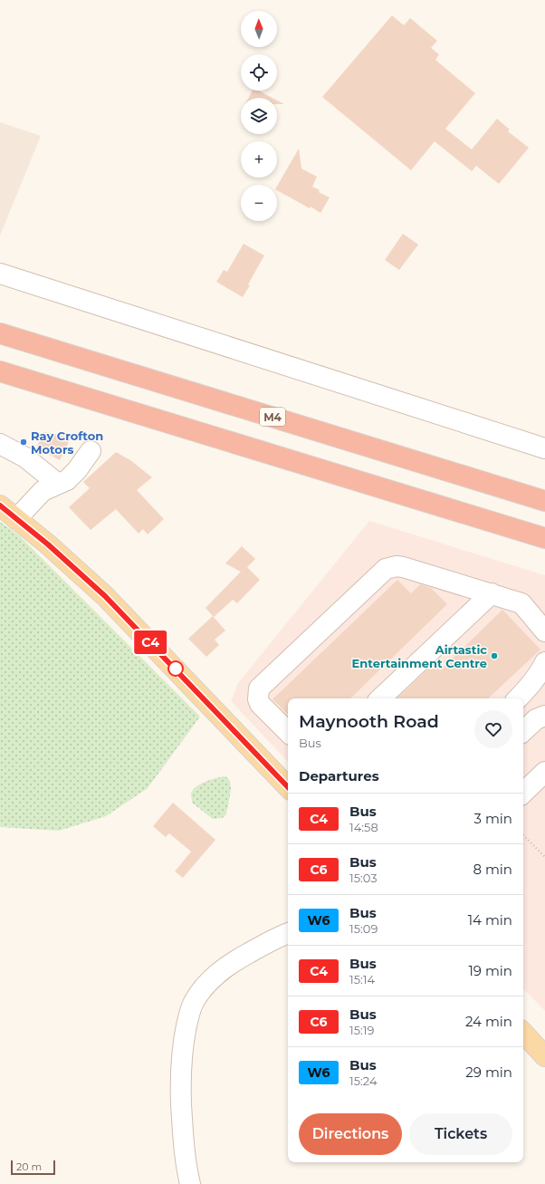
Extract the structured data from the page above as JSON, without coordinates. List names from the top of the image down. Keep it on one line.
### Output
{"streets":{"highway":["M4"]},"places":["Ray Crofton Motors","Airtastic Entertainment Centre"],"lines":["bus line C4"],"scale_bar":"20 m","north":"top","page":{"on_map":"C4","map_buttons":["+","−"],"heading":[["Maynooth Road","Bus"],"Departures"],"list":[{"mark":"C4","name":"Bus","note":"14:58","value":"3 min"},{"mark":"C6","name":"Bus","note":"15:03","value":"8 min"},{"mark":"W6","name":"Bus","note":"15:09","value":"14 min"},{"mark":"C4","name":"Bus","note":"15:14","value":"19 min"},{"mark":"C6","name":"Bus","note":"15:19","value":"24 min"},{"mark":"W6","name":"Bus","note":"15:24","value":"29 min"}],"buttons":["Directions","Tickets"],"scale":"20 m"}}
